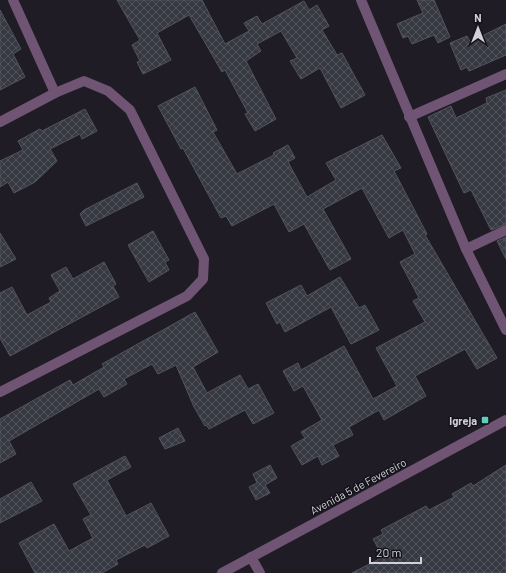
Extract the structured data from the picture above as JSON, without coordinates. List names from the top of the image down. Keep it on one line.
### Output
{"streets":{"street":["Avenida 5 de Fevereiro"]},"places":{"transit":["Igreja"]},"scale_bar":"20 m","north":"top"}
